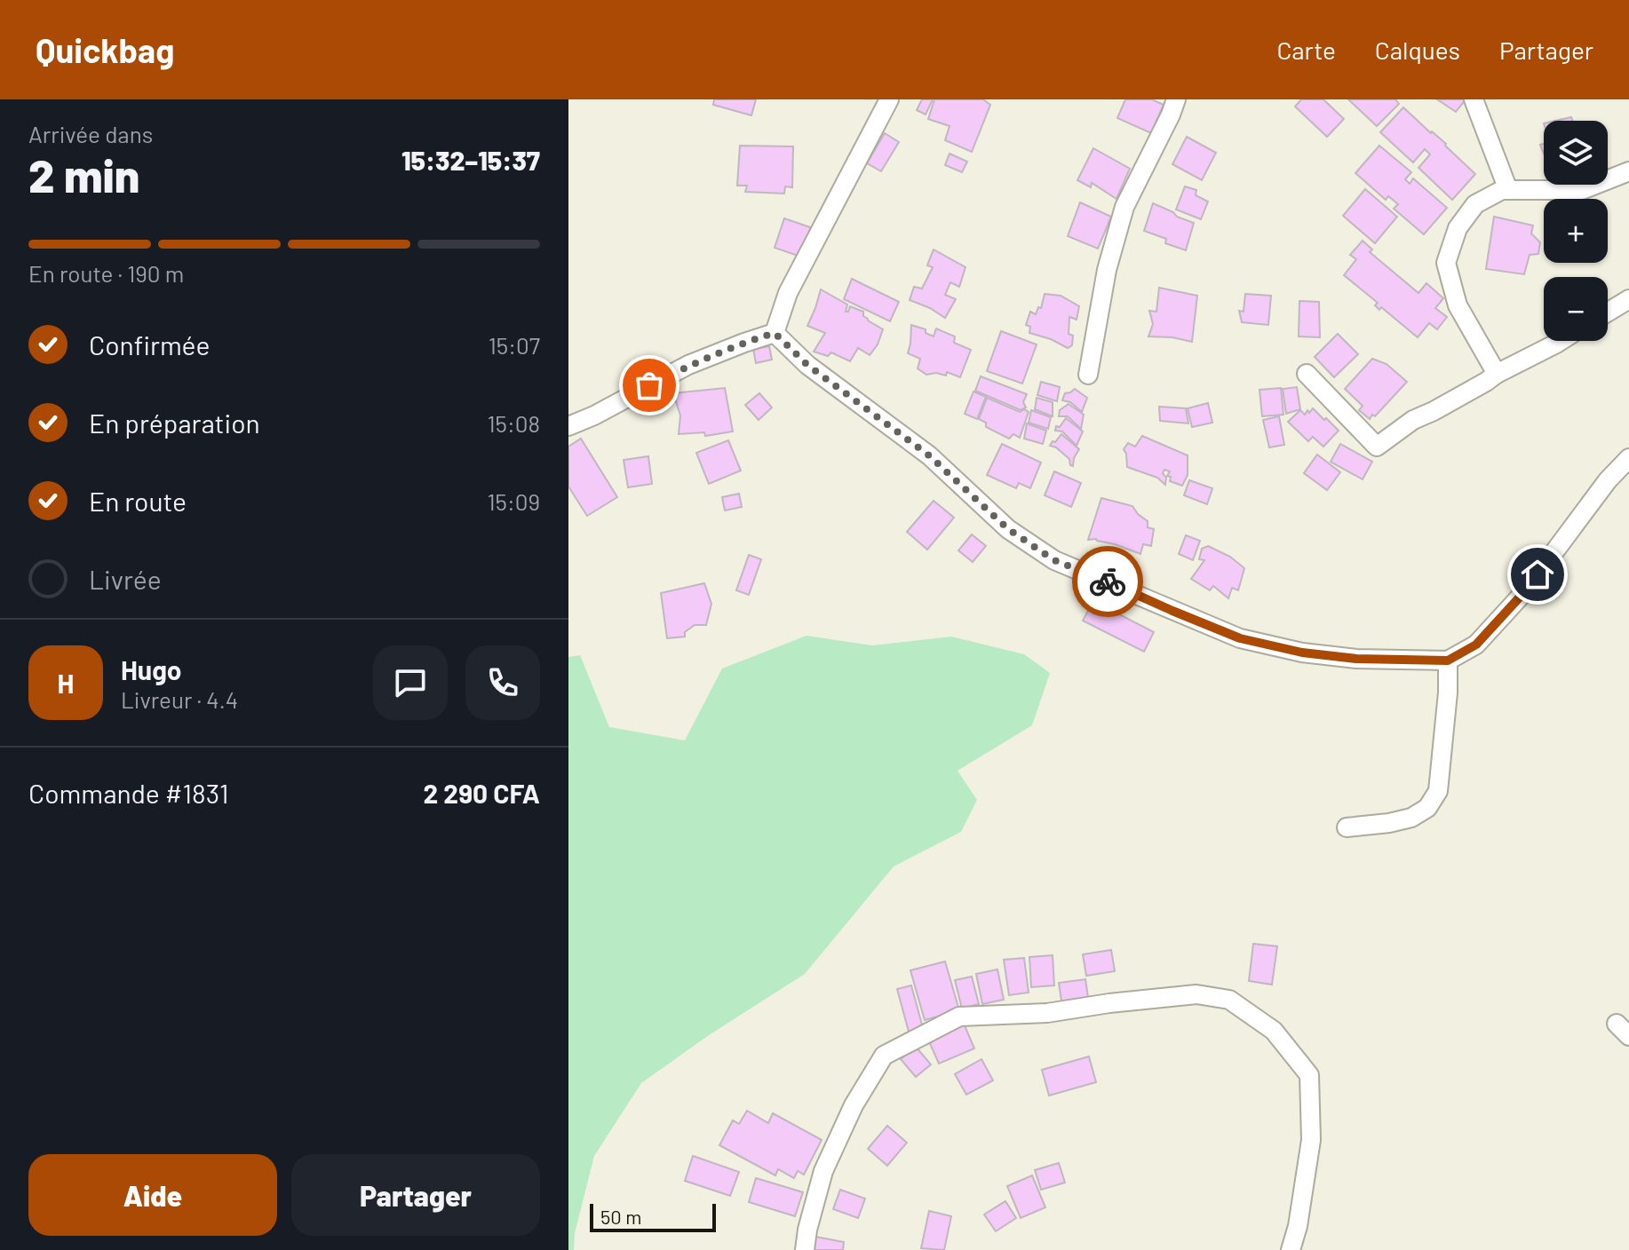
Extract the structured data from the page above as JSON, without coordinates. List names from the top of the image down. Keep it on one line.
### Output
{"scale_bar":"50 m","page":{"header":"Quickbag","nav":["Carte","Calques","Partager"],"heading":["2 min","Arrivée dans","15:32–15:37"],"panel":["Hugo","Livreur · 4.4","Commande #1831","2 290 CFA"],"map_buttons":["+","−"],"bar":"En route · 190 m","list":[["Confirmée","15:07"],["En préparation","15:08"],["En route","15:09"],"Livrée"],"round":"H","buttons":["Aide","Partager"],"scale":"50 m"}}
